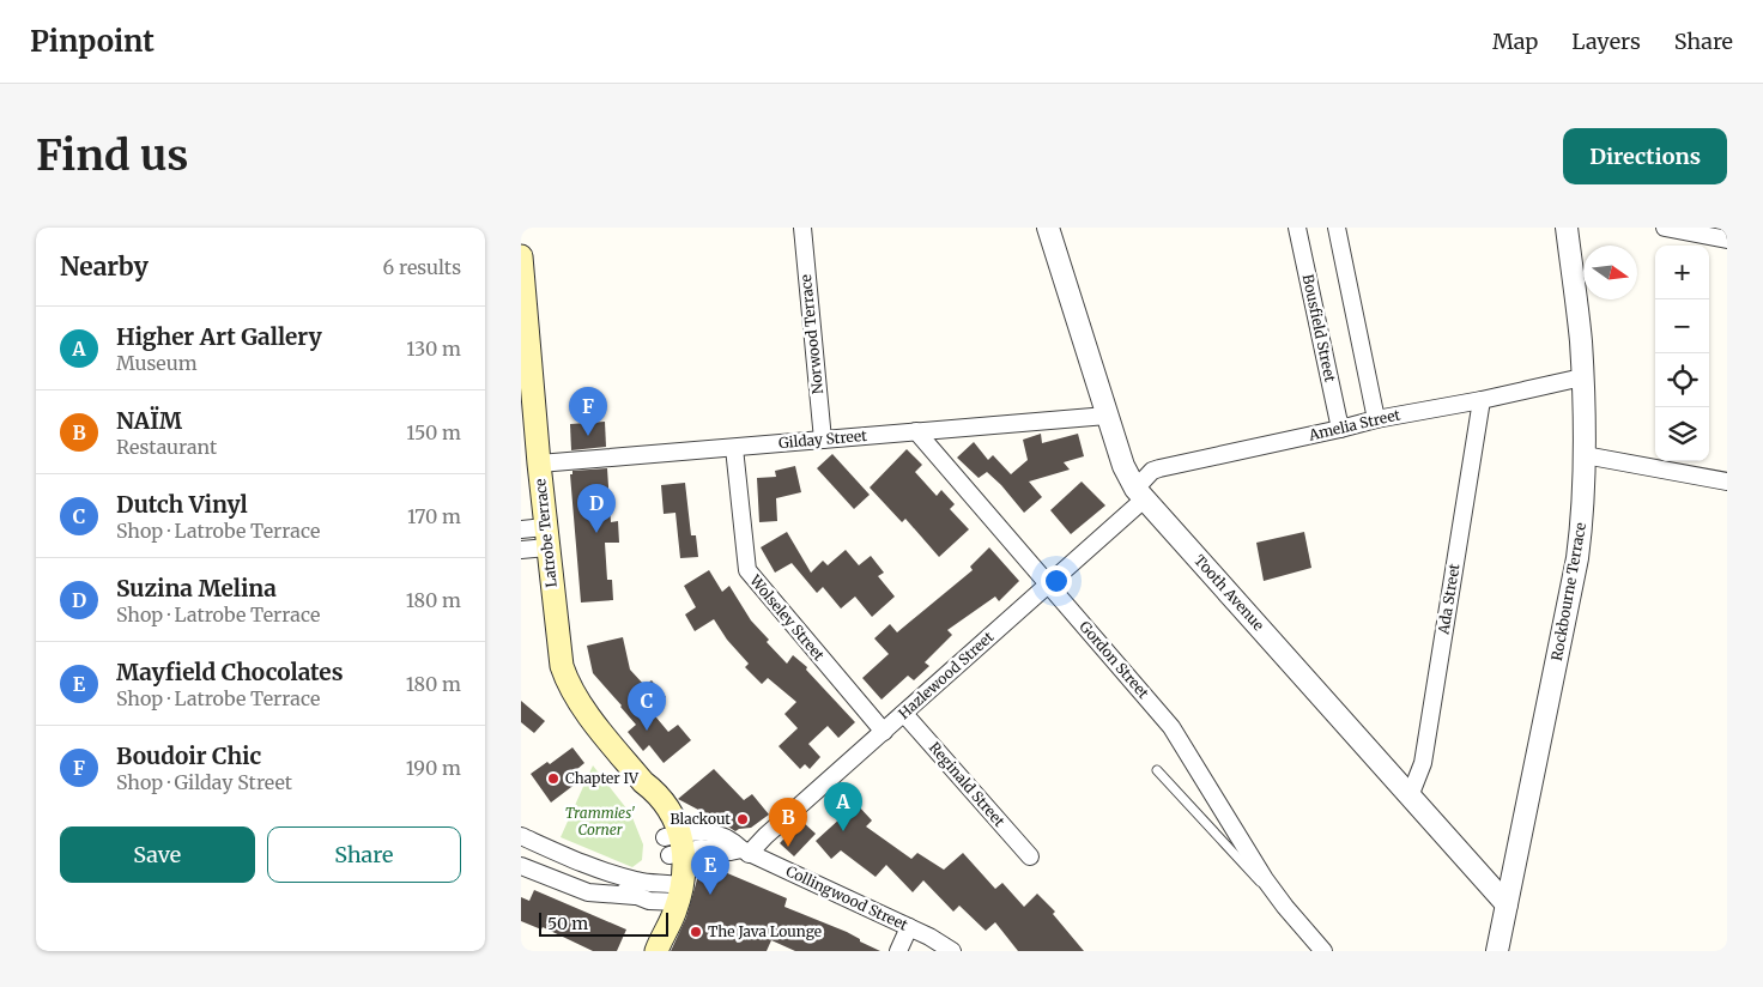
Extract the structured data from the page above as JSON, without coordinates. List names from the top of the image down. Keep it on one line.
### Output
{"streets":{"main road":["Latrobe Terrace"],"street":["Bousfield Street","Norwood Terrace","Amelia Street","Gilday Street","Rockbourne Terrace","Tooth Avenue","Ada Street","Wolseley Street","Gordon Street","Hazlewood Street","Reginald Street","Collingwood Street"]},"crossings":[["Bousfield Street","Amelia Street"],["Norwood Terrace","Gilday Street"],["Amelia Street","Rockbourne Terrace"],["Amelia Street","Tooth Avenue"],["Amelia Street","Ada Street"],["Amelia Street","Hazlewood Street"],["Gilday Street","Latrobe Terrace"],["Gilday Street","Tooth Avenue"],["Gilday Street","Wolseley Street"],["Gilday Street","Gordon Street"],["Latrobe Terrace","Collingwood Street"],["Rockbourne Terrace","Tooth Avenue"],["Tooth Avenue","Ada Street"],["Tooth Avenue","Hazlewood Street"],["Wolseley Street","Hazlewood Street"],["Gordon Street","Hazlewood Street"],["Hazlewood Street","Reginald Street"],["Hazlewood Street","Collingwood Street"]],"parks":["Trammies' Corner"],"places":["Chapter IV","Blackout","The Java Lounge"],"scale_bar":"50 m","north":"right","page":{"header":"Pinpoint","nav":["Map","Layers","Share"],"buttons":["Directions",["Save","Share"]],"title":"Find us","heading":["Nearby","6 results"],"map_buttons":["+","−"],"list":[{"mark":"A","name":"Higher Art Gallery","note":"Museum","value":"130 m"},{"mark":"B","name":"NAÏM","note":"Restaurant","value":"150 m"},{"mark":"C","name":"Dutch Vinyl","note":"Shop · Latrobe Terrace","value":"170 m"},{"mark":"D","name":"Suzina Melina","note":"Shop · Latrobe Terrace","value":"180 m"},{"mark":"E","name":"Mayfield Chocolates","note":"Shop · Latrobe Terrace","value":"180 m"},{"mark":"F","name":"Boudoir Chic","note":"Shop · Gilday Street","value":"190 m"}],"pins":["F","D","C","A","B","E"],"scale":"50 m"}}
